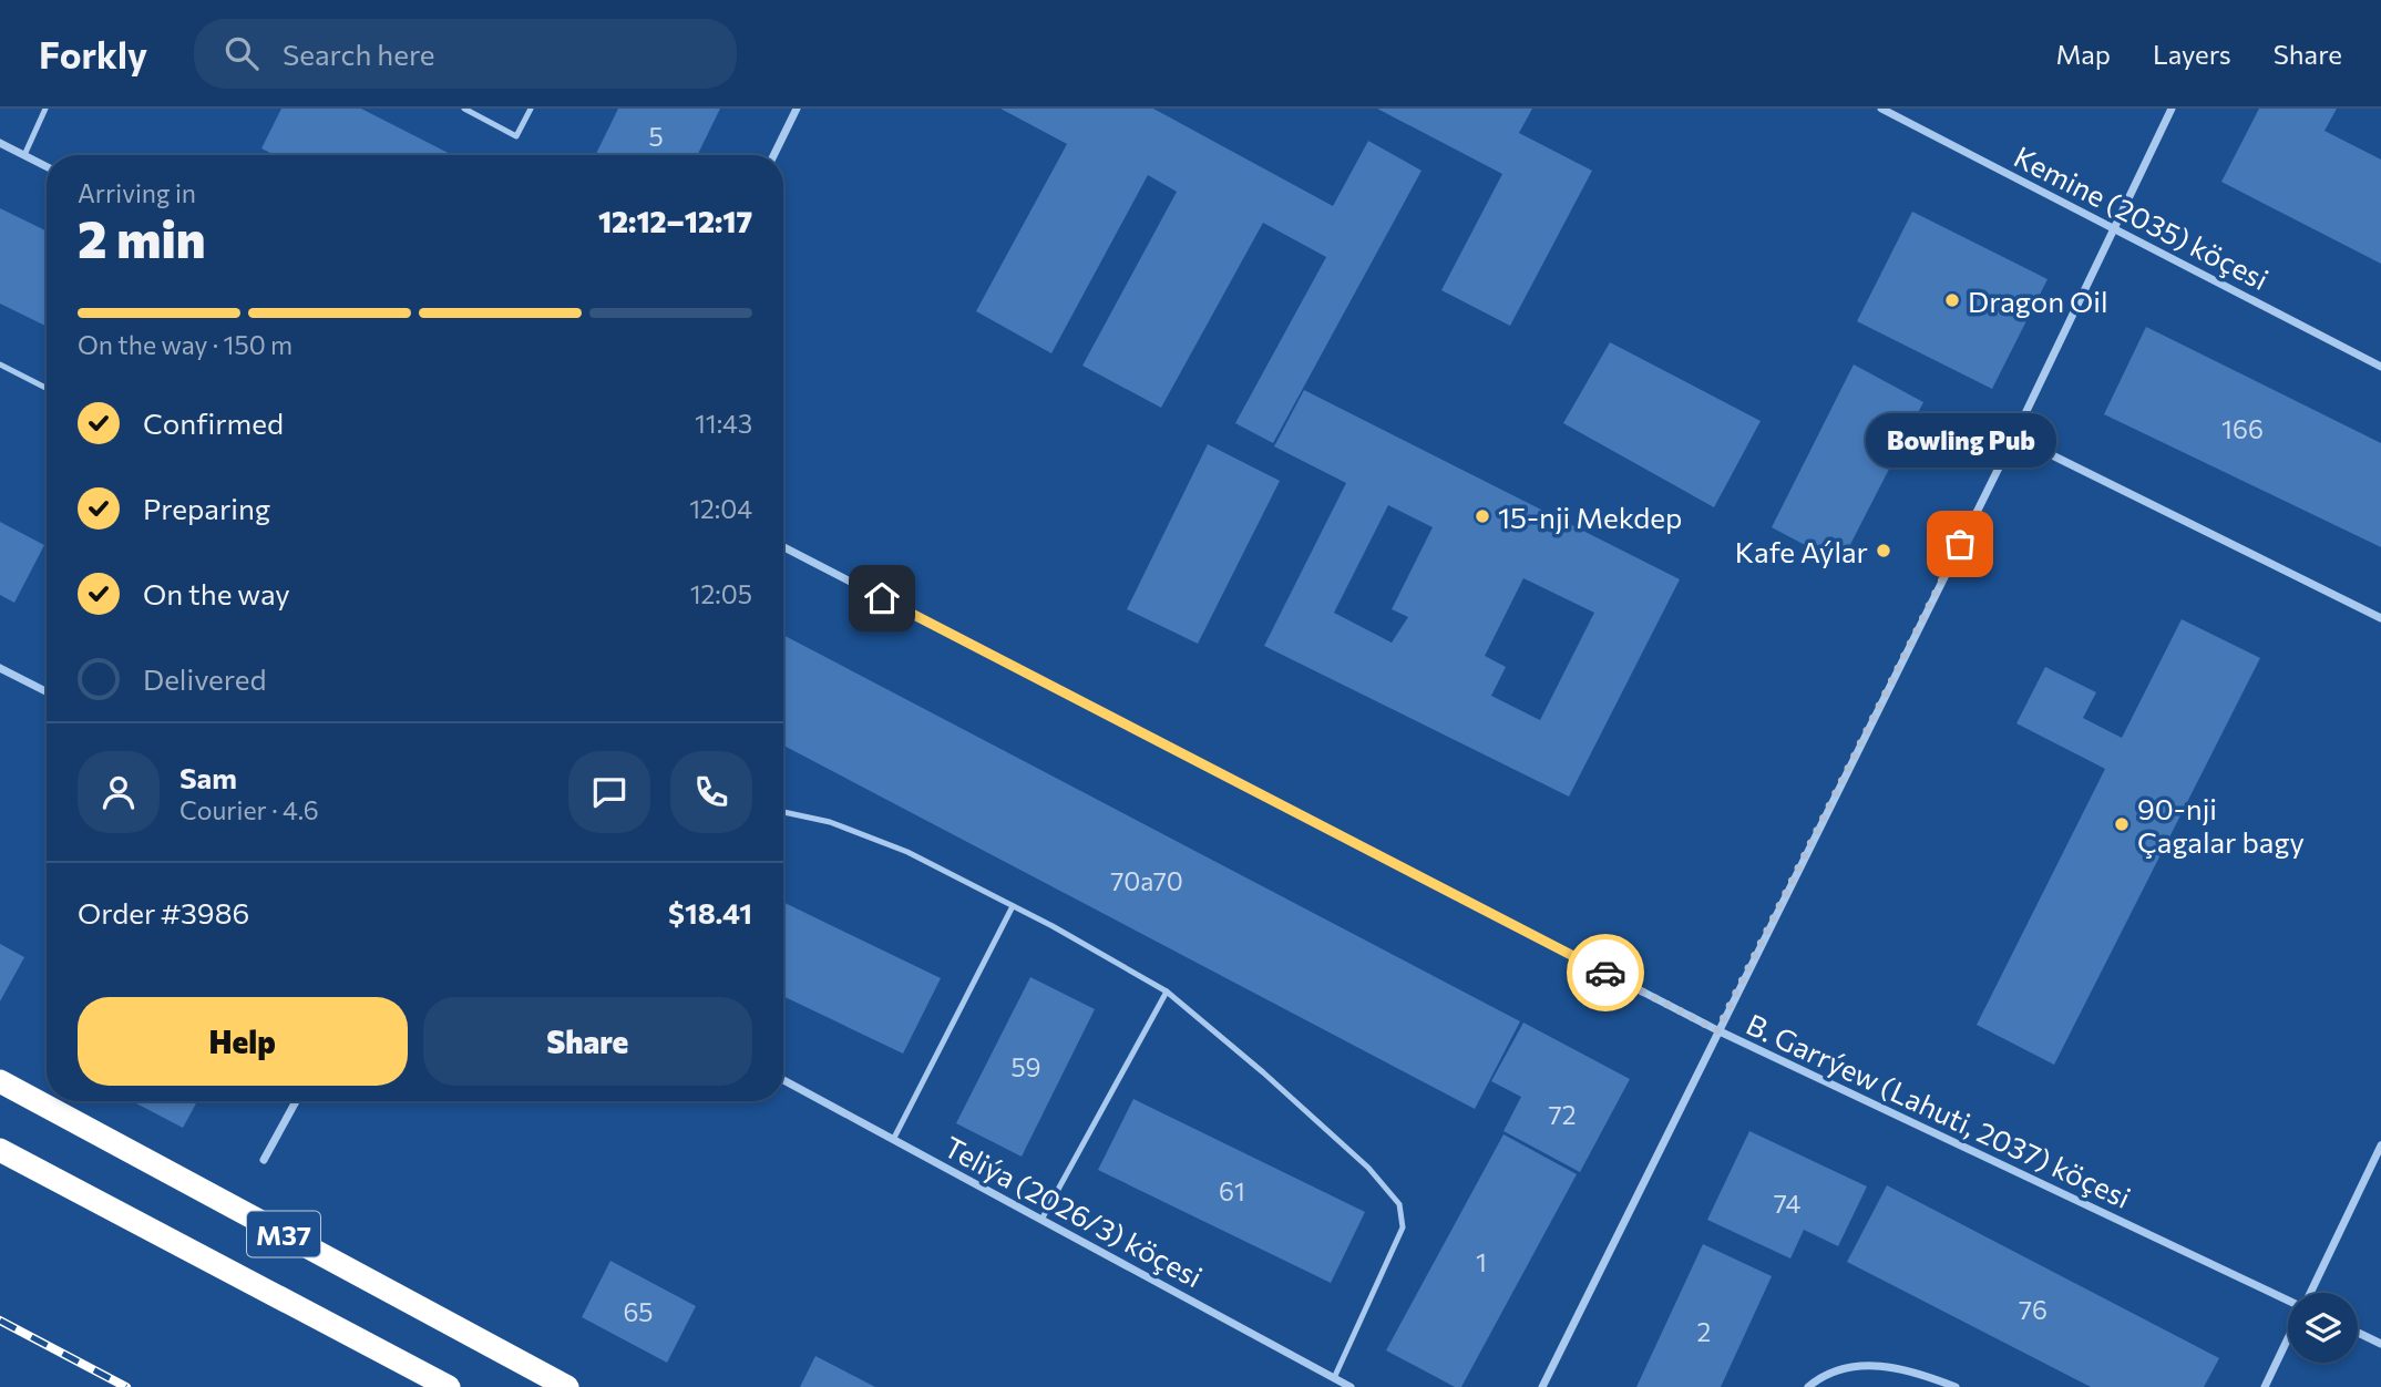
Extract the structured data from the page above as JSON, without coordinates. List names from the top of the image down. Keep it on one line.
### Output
{"streets":{"highway":["M37"],"street":["Kemine (2035) köçesi","B. Garrýew (Lahuti, 2037) köçesi","Teliýa (2026/3) köçesi"]},"places":["Dragon Oil","15-nji Mekdep","Bowling Pub","Kafe Aýlar","90-nji Çagalar bagy"],"house_numbers":["5","166","70а70","59","72","61","74","1","76","65","2"],"page":{"header":"Forkly","search":"Search here","nav":["Map","Layers","Share"],"heading":["2 min","Arriving in","12:12–12:17"],"panel":["Sam","Courier · 4.6","Order #3986","$18.41"],"bar":"On the way · 150 m","list":[["Confirmed","11:43"],["Preparing","12:04"],["On the way","12:05"],"Delivered"],"bubble":"Bowling Pub","buttons":["Help","Share"]}}
